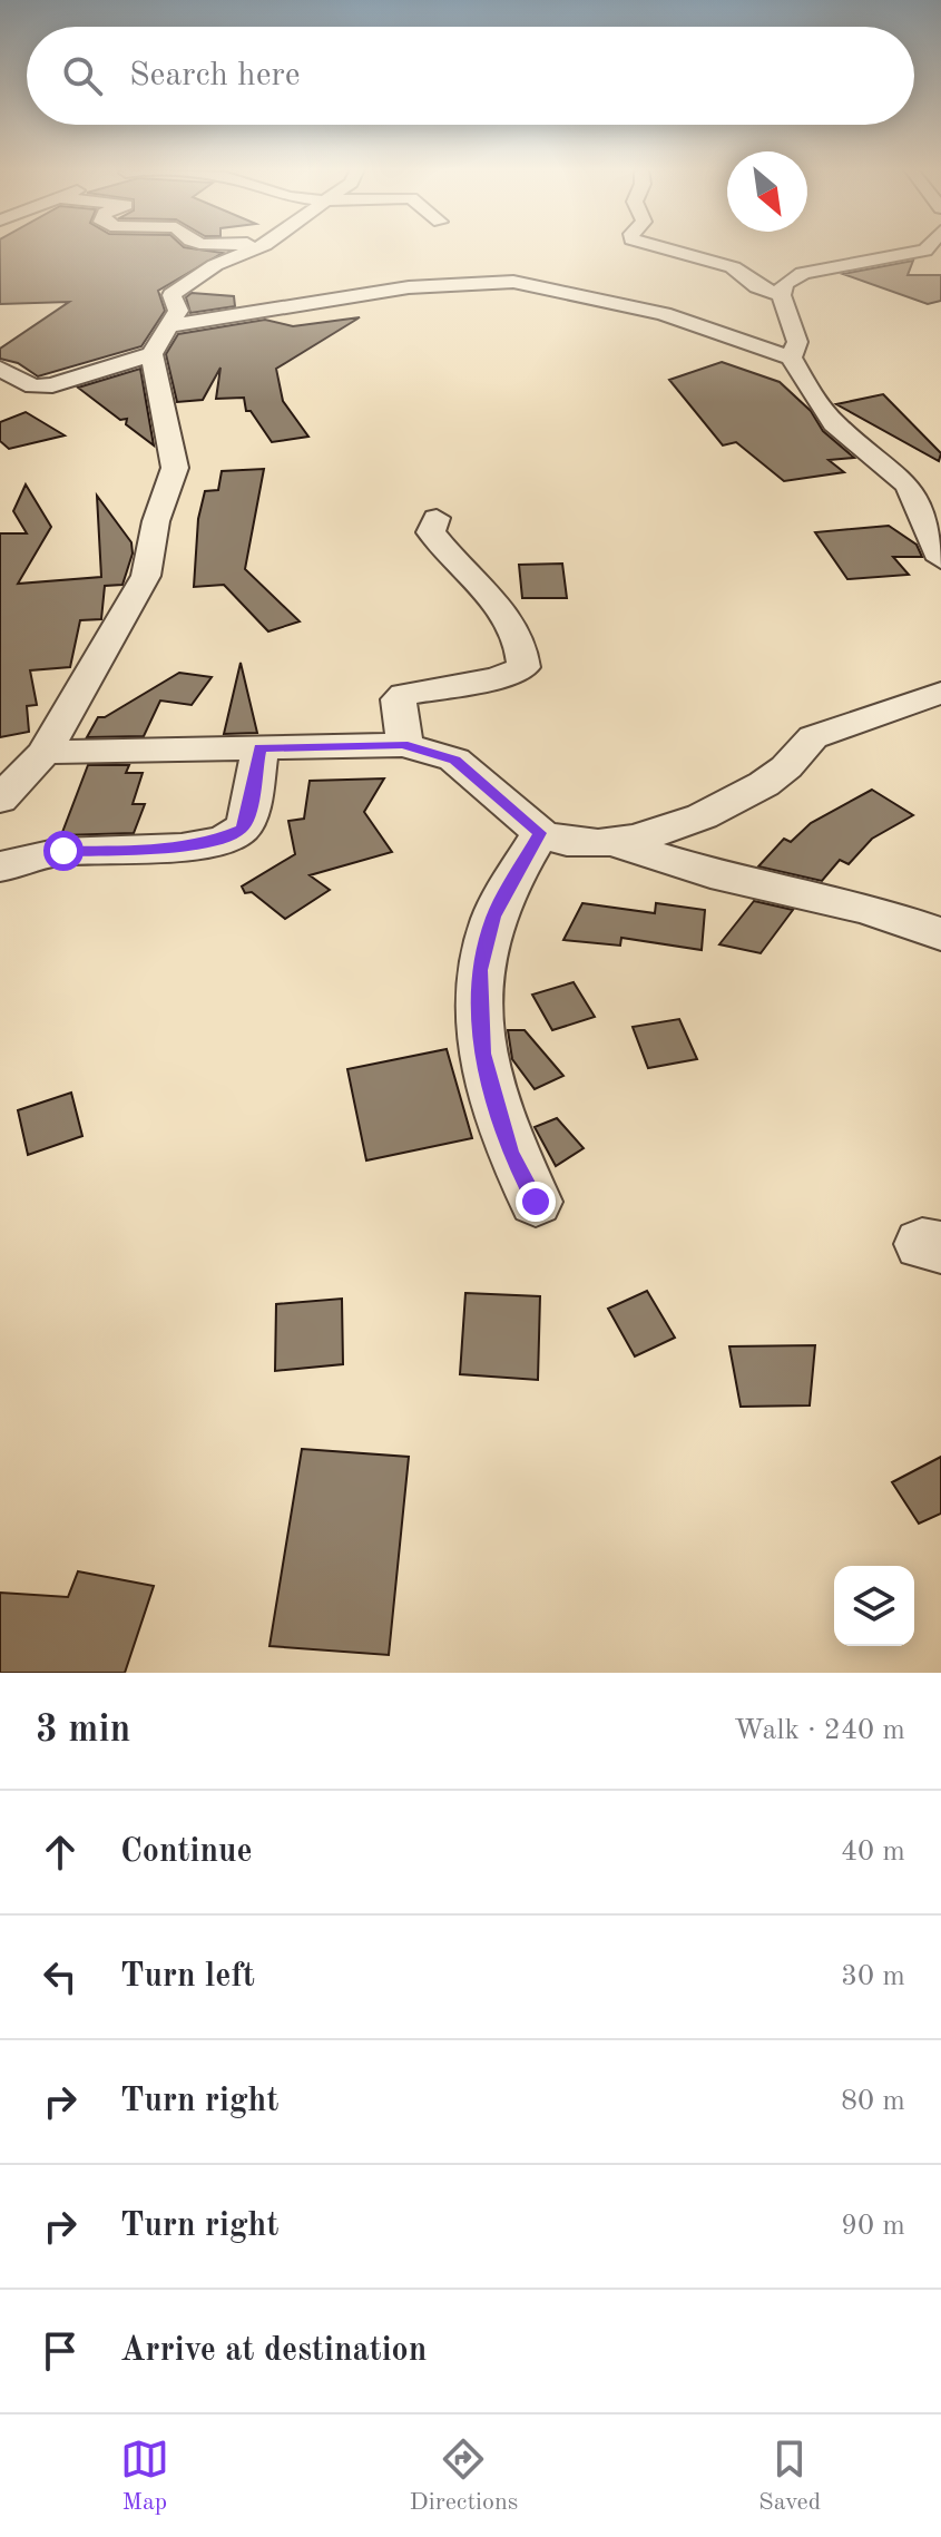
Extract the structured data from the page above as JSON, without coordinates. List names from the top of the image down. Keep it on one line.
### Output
{"north":"bottom right","page":{"search":"Search here","heading":["3 min","Walk · 240 m"],"list":[["Continue","40 m"],["Turn left","30 m"],["Turn right","80 m"],["Turn right","90 m"],"Arrive at destination"],"nav":["Map","Directions","Saved"]}}
